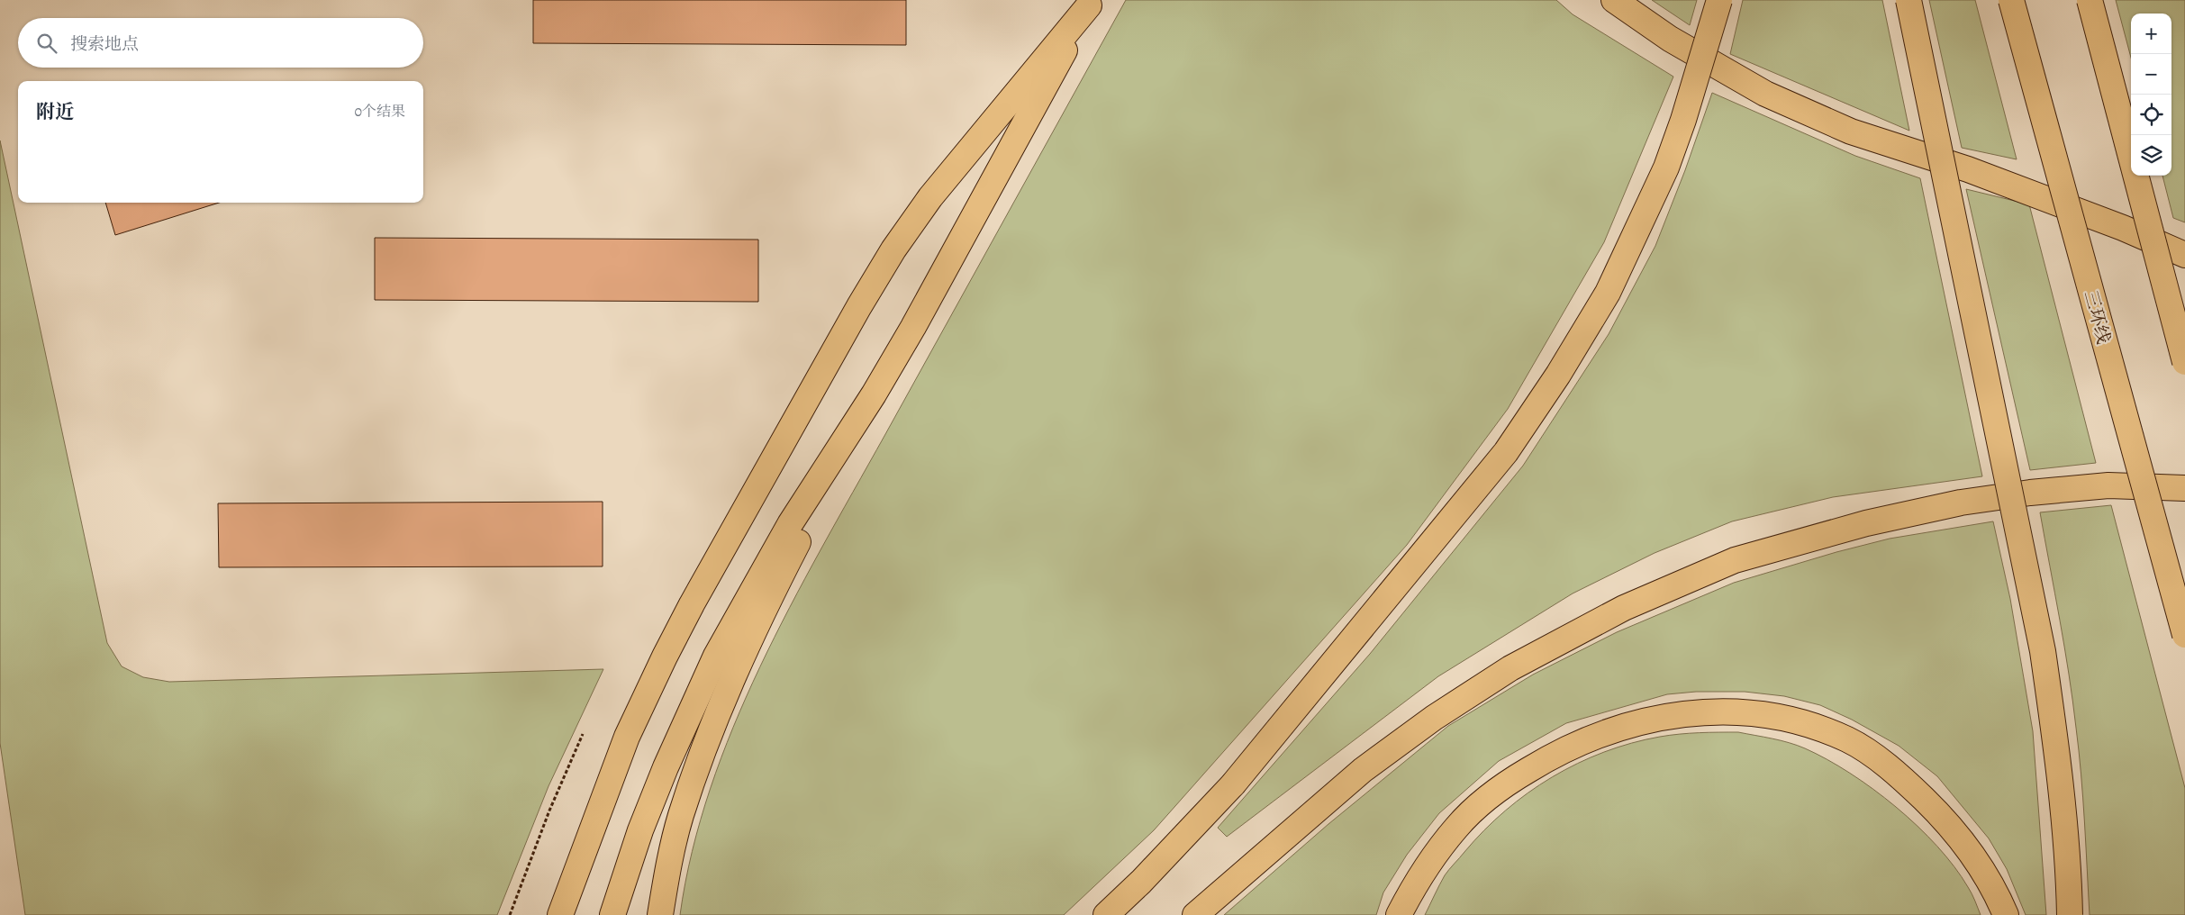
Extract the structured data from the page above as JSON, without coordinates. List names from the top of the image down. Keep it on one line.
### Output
{"streets":{"highway":["三环线"]},"page":{"map_buttons":["+","−"],"search":"搜索地点","heading":["附近","0个结果"]}}
